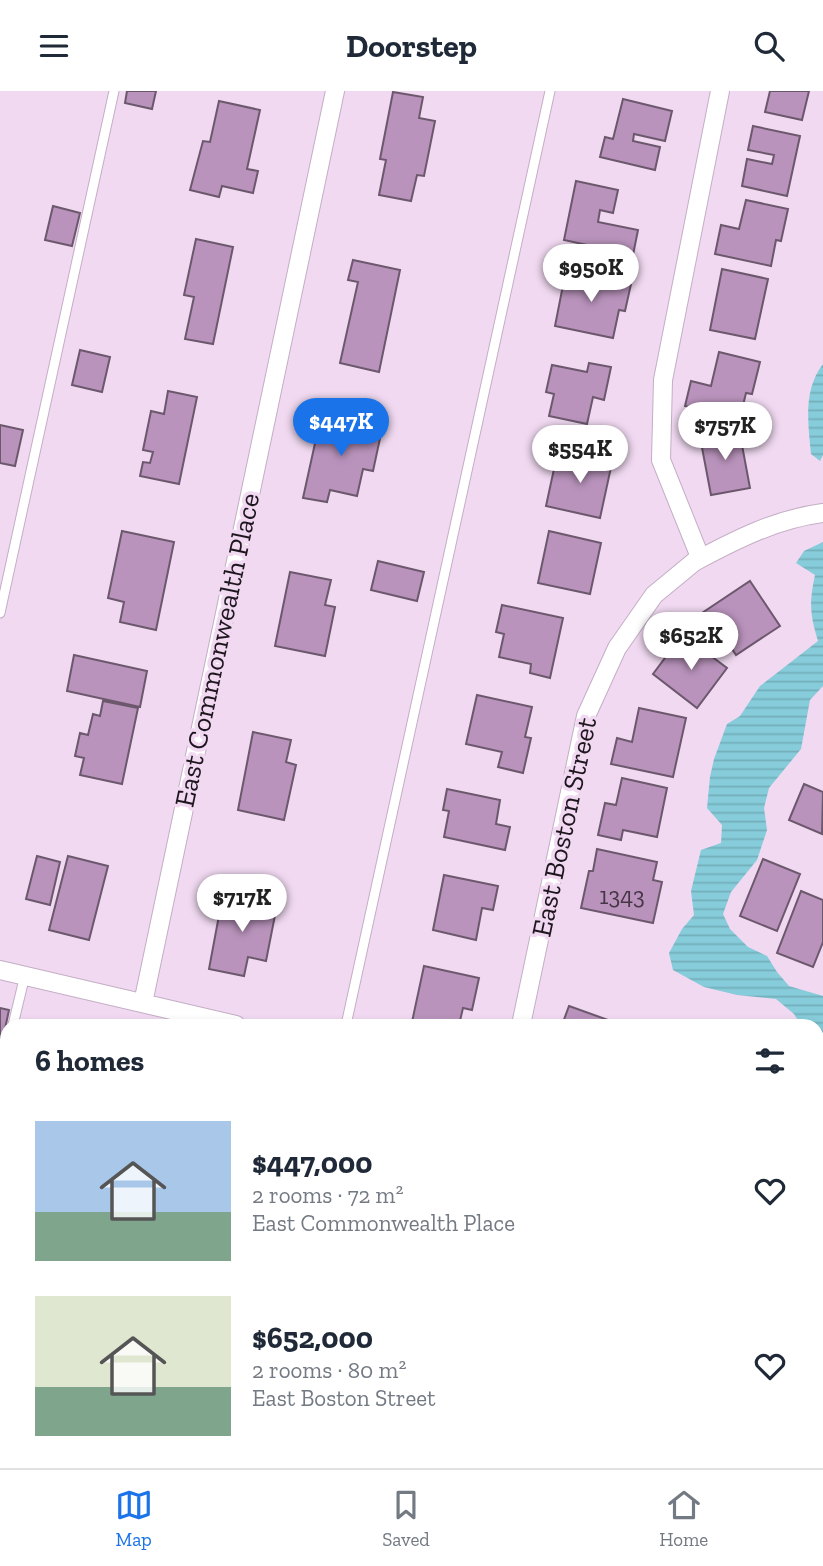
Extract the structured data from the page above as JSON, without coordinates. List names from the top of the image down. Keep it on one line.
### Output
{"streets":{"street":["East Commonwealth Place","East Boston Street"]},"house_numbers":["1343"],"page":{"header":"Doorstep","price":["$950K","$447K","$757K","$554K","$652K","$717K"],"heading":"6 homes","list":[{"name":"$447,000","note":"2 rooms · 72 m² · East Commonwealth Place"},{"name":"$652,000","note":"2 rooms · 80 m² · East Boston Street"}],"tabs":["Map","Saved","Home"]}}
